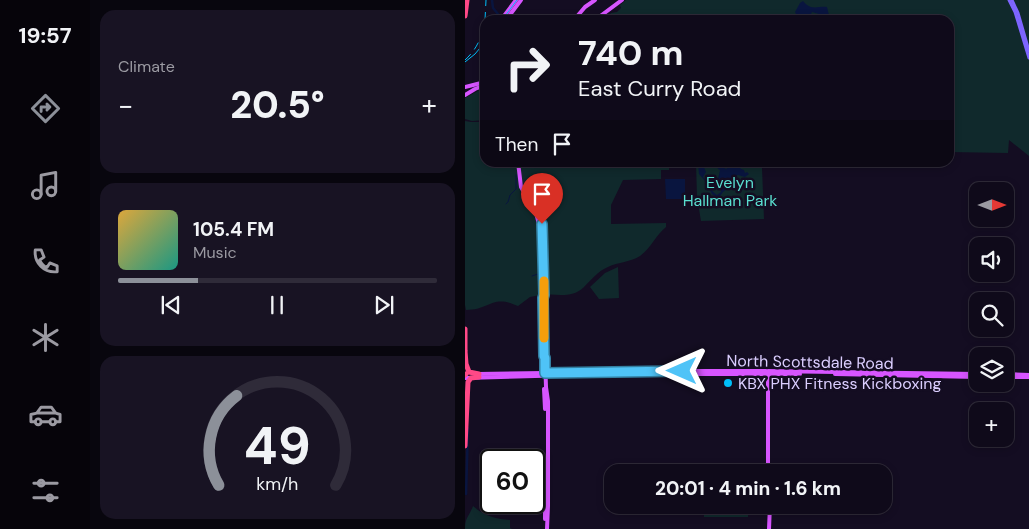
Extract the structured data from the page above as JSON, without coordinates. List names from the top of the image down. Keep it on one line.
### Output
{"streets":{"main road":["North Scottsdale Road"]},"parks":["Evelyn Hallman Park"],"places":["KBX PHX Fitness Kickboxing"],"north":"right","page":{"tabs":"19:57","tile":"Climate","turn":["740 m","East Curry Road"],"heat":["−","20.5°","+"],"then":"Then","map_buttons":"+","song":["105.4 FM","Music"],"limit":"60","trip":"20:01 · 4 min · 1.6 km","gauge":["49","km/h"]}}
